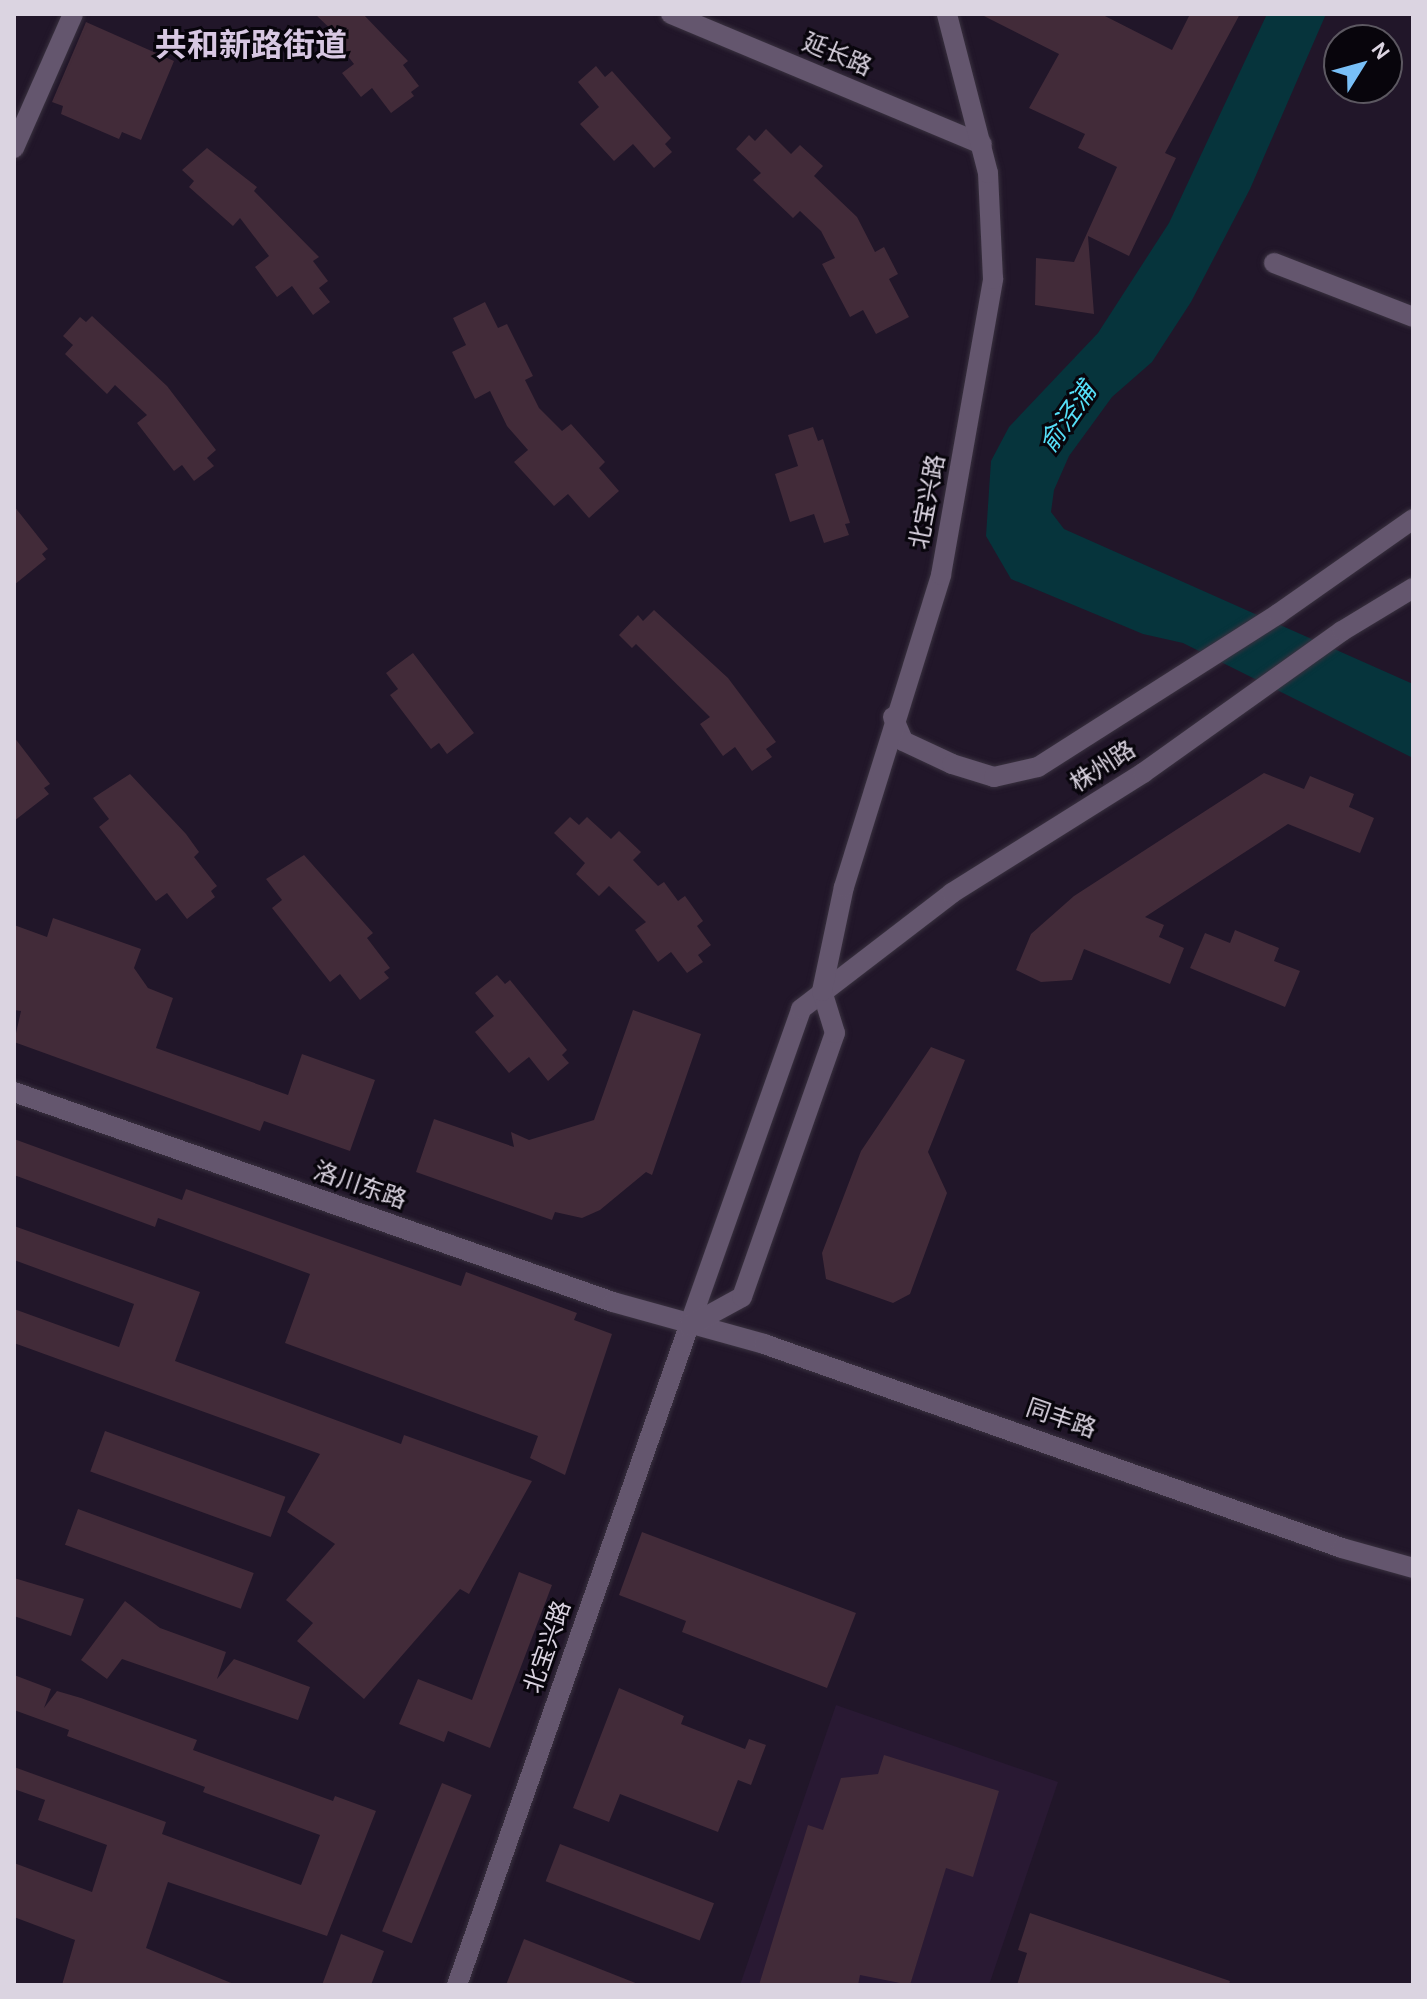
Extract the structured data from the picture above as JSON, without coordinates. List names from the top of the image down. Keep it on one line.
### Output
{"streets":{"street":["延长路","北宝兴路","株州路","洛川东路","同丰路"]},"crossings":[["延长路","北宝兴路"],["北宝兴路","株州路"],["北宝兴路","洛川东路"],["北宝兴路","同丰路"],["洛川东路","同丰路"]],"districts":["共和新路街道"],"water":["俞泾浦"],"north":"top right"}
